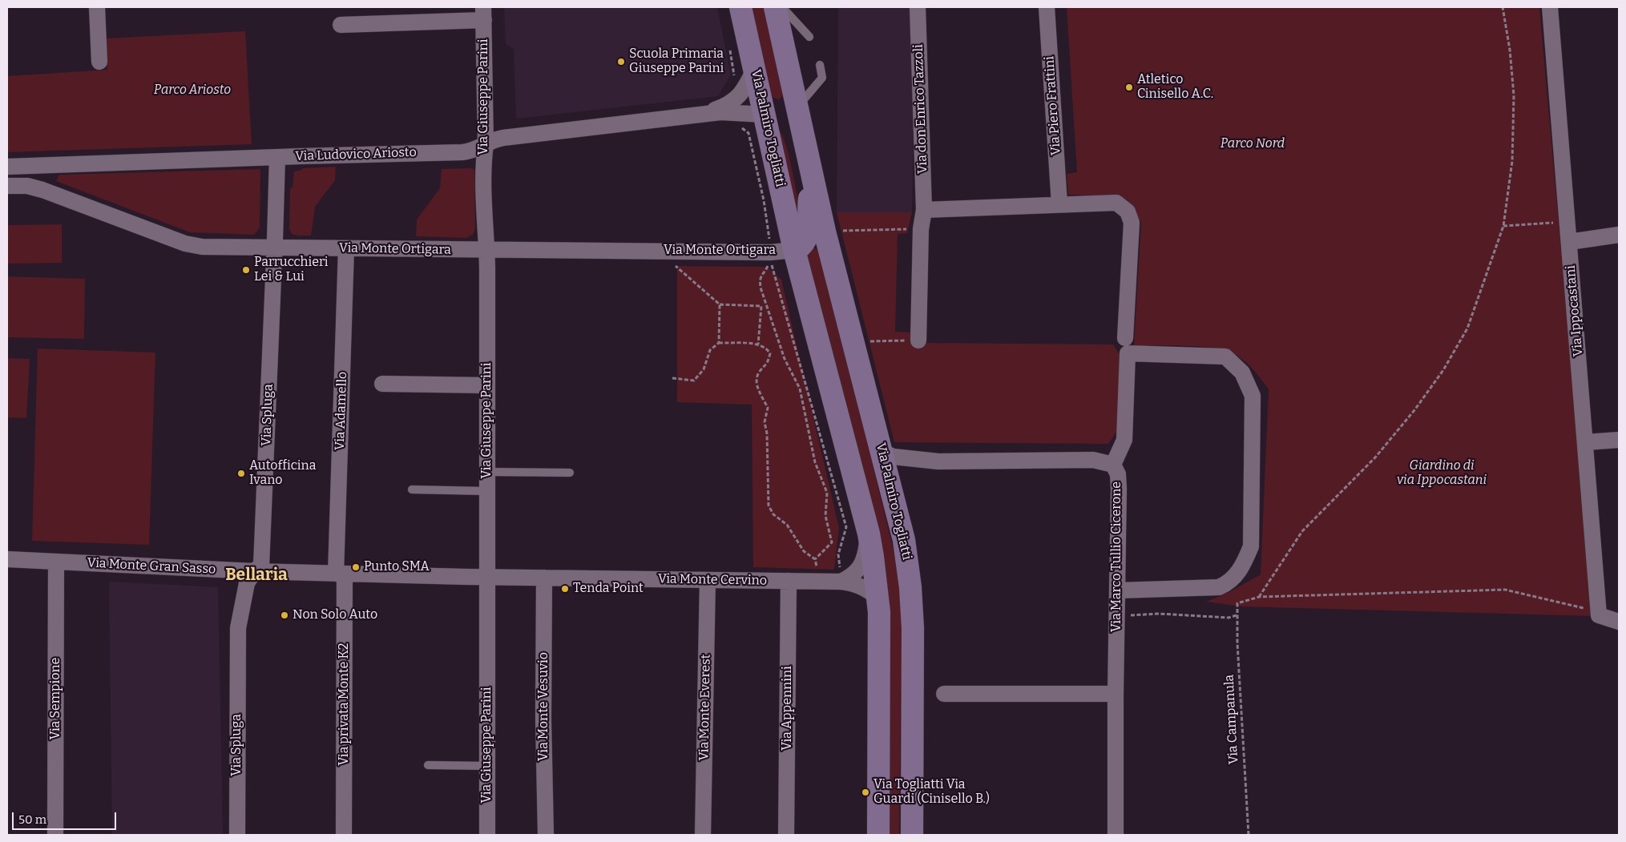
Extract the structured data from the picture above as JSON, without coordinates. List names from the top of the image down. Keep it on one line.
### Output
{"streets":{"street":["Via Giuseppe Parini","Via Piero Frattini","Via don Enrico Tazzoli","Via Palmiro Togliatti","Via Ludovico Ariosto","Via Monte Ortigara","Via Ippocastani","Via Adamello","Via Spluga","Via Marco Tullio Cicerone","Via Monte Gran Sasso","Via Monte Cervino","Via Sempione","Via privata Monte K2","Via Monte Vesuvio","Via Monte Everest","Via Appennini"],"path":["Via Campanula"]},"crossings":[["Via Giuseppe Parini","Via Ludovico Ariosto"],["Via Giuseppe Parini","Via Monte Ortigara"],["Via Giuseppe Parini","Via Monte Gran Sasso"],["Via Giuseppe Parini","Via Monte Cervino"],["Via Palmiro Togliatti","Via Ludovico Ariosto"],["Via Palmiro Togliatti","Via Monte Ortigara"],["Via Palmiro Togliatti","Via Marco Tullio Cicerone"],["Via Palmiro Togliatti","Via Monte Cervino"],["Via Ludovico Ariosto","Via Spluga"],["Via Monte Ortigara","Via Adamello"],["Via Monte Ortigara","Via Spluga"],["Via Adamello","Via Monte Gran Sasso"],["Via Adamello","Via privata Monte K2"],["Via Spluga","Via Monte Gran Sasso"],["Via Monte Gran Sasso","Via Monte Cervino"],["Via Monte Gran Sasso","Via Sempione"],["Via Monte Gran Sasso","Via privata Monte K2"],["Via Monte Cervino","Via Monte Vesuvio"],["Via Monte Cervino","Via Monte Everest"],["Via Monte Cervino","Via Appennini"]],"districts":["Bellaria"],"parks":["Parco Ariosto","Parco Nord","Giardino di via Ippocastani"],"places":["Scuola Primaria Giuseppe Parini","Atletico Cinisello A.C.","Parrucchieri Lei & Lui","Autofficina Ivano","Punto SMA","Tenda Point","Non Solo Auto","Via Togliatti Via Guardi (Cinisello B.)"],"scale_bar":"50 m"}
